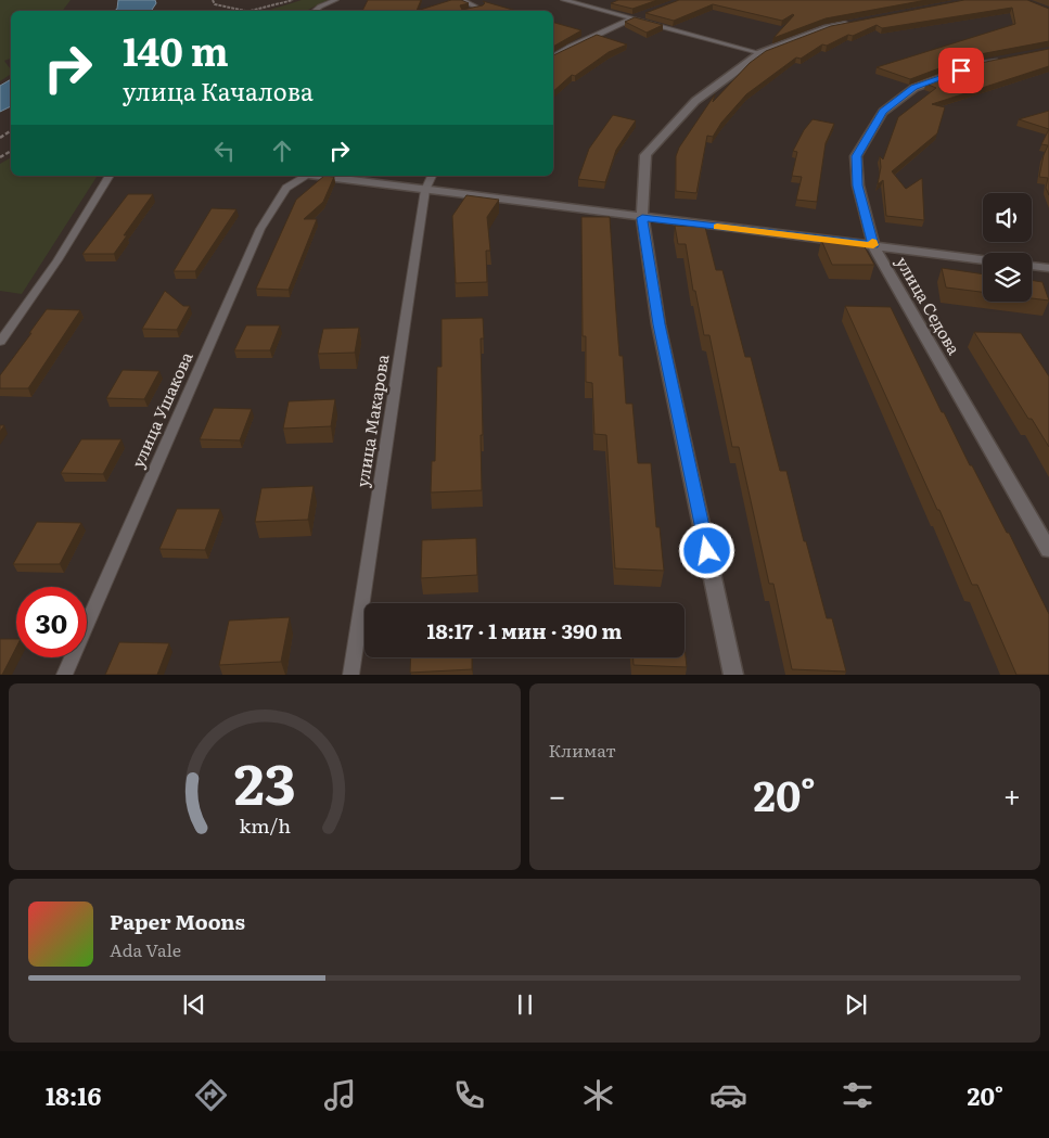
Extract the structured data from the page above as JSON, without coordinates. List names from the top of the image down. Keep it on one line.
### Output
{"streets":{"street":["улица Седова"],"lane":["улица Ушакова","улица Макарова"]},"page":{"turn":["140 m","улица Качалова"],"limit":"30","trip":"18:17 · 1 мин · 390 m","tile":"Климат","heat":["−","20°","+"],"song":["Paper Moons","Ada Vale"],"tabs":["18:16","20°"],"gauge":["23","km/h"]}}
